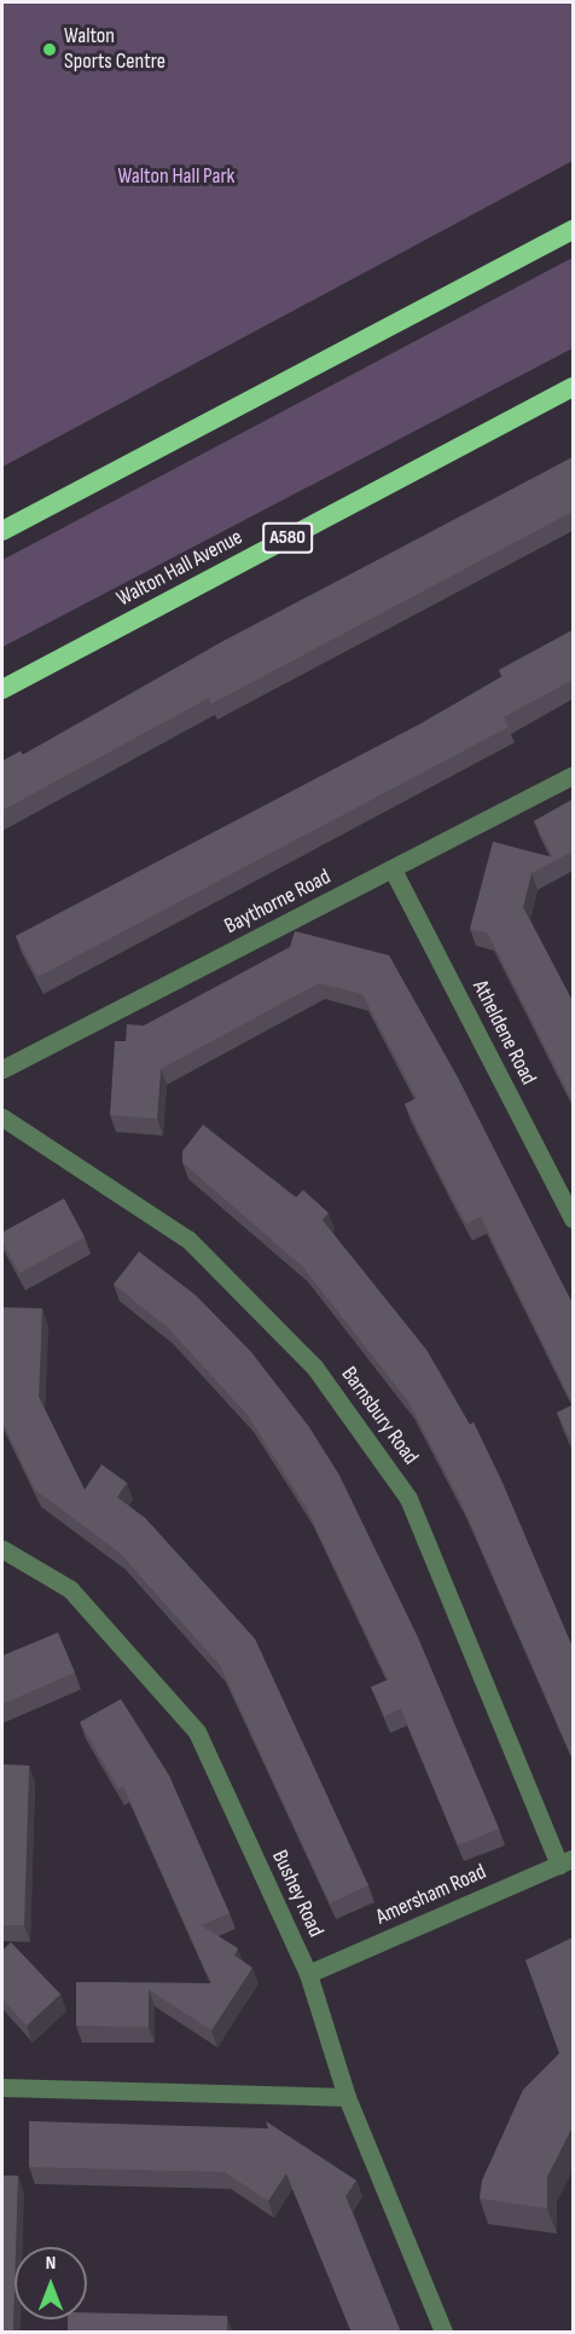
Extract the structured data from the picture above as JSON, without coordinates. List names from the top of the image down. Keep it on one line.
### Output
{"streets":{"highway":["A580","Walton Hall Avenue"],"street":["Baythorne Road","Atheldene Road","Barnsbury Road","Bushey Road","Amersham Road"]},"crossings":[["Baythorne Road","Atheldene Road"],["Barnsbury Road","Amersham Road"],["Bushey Road","Amersham Road"]],"parks":["Walton Hall Park"],"places":["Walton Sports Centre"],"north":"top"}
